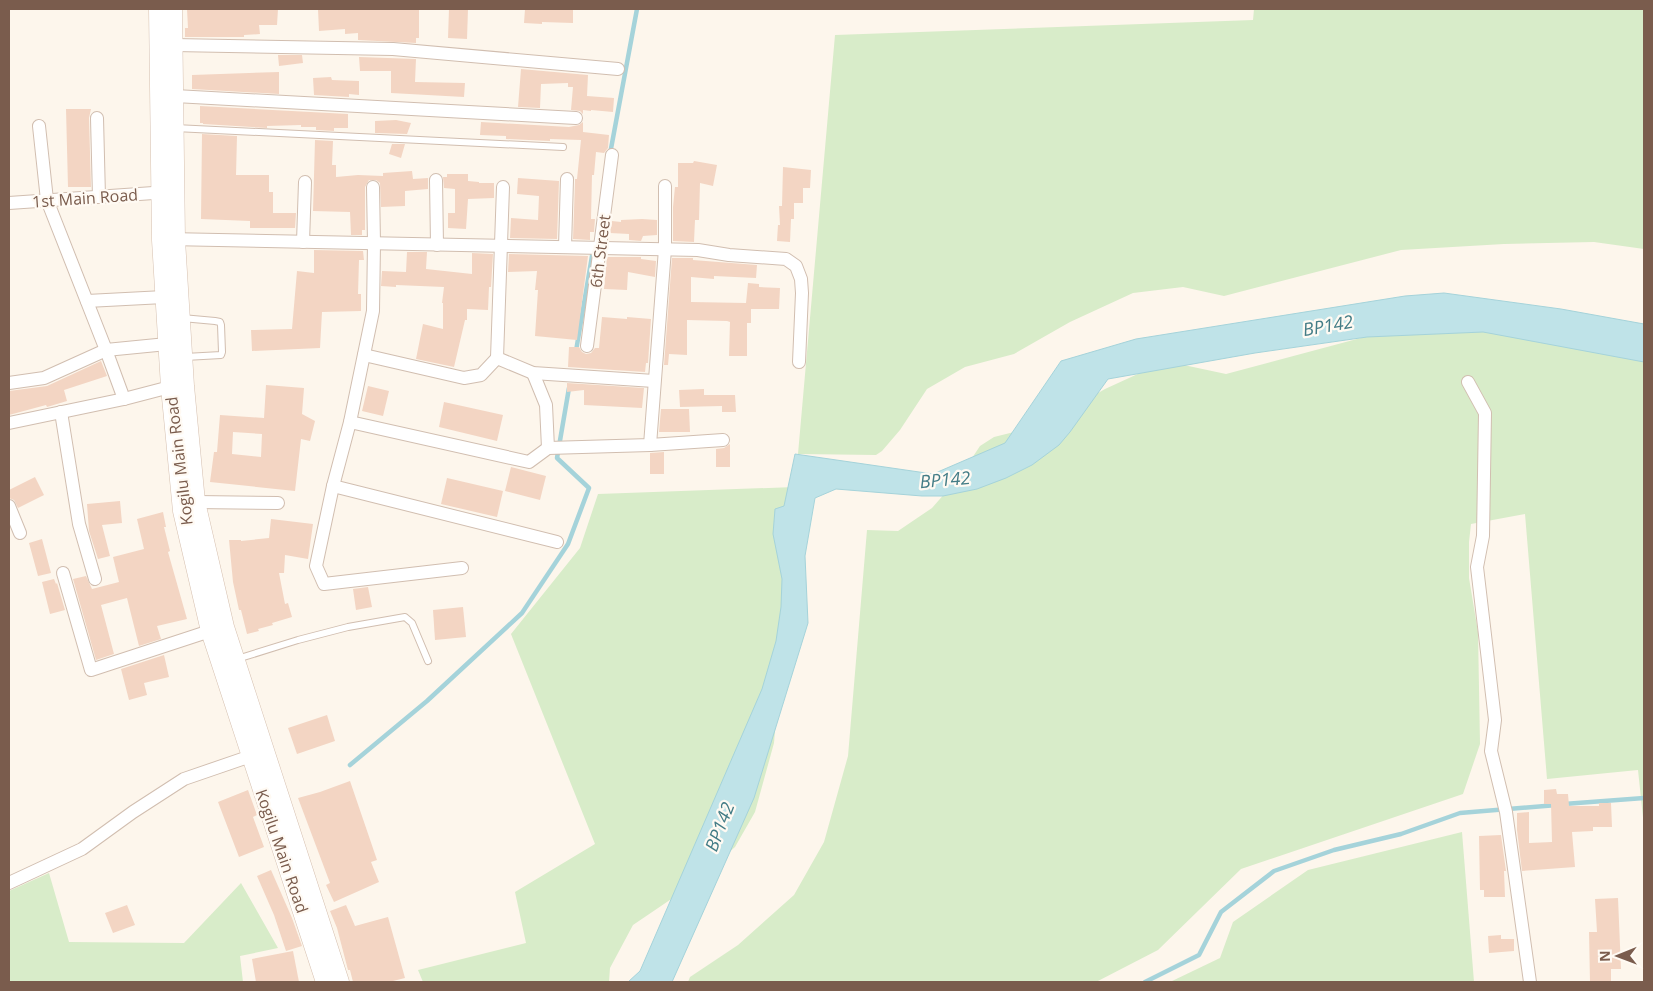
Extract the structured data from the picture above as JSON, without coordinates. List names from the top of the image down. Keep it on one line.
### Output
{"streets":{"main road":["Kogilu Main Road"],"street":["1st Main Road","6th Street"]},"crossings":[["1st Main Road","Kogilu Main Road"]],"water":["BP142"],"north":"left"}
